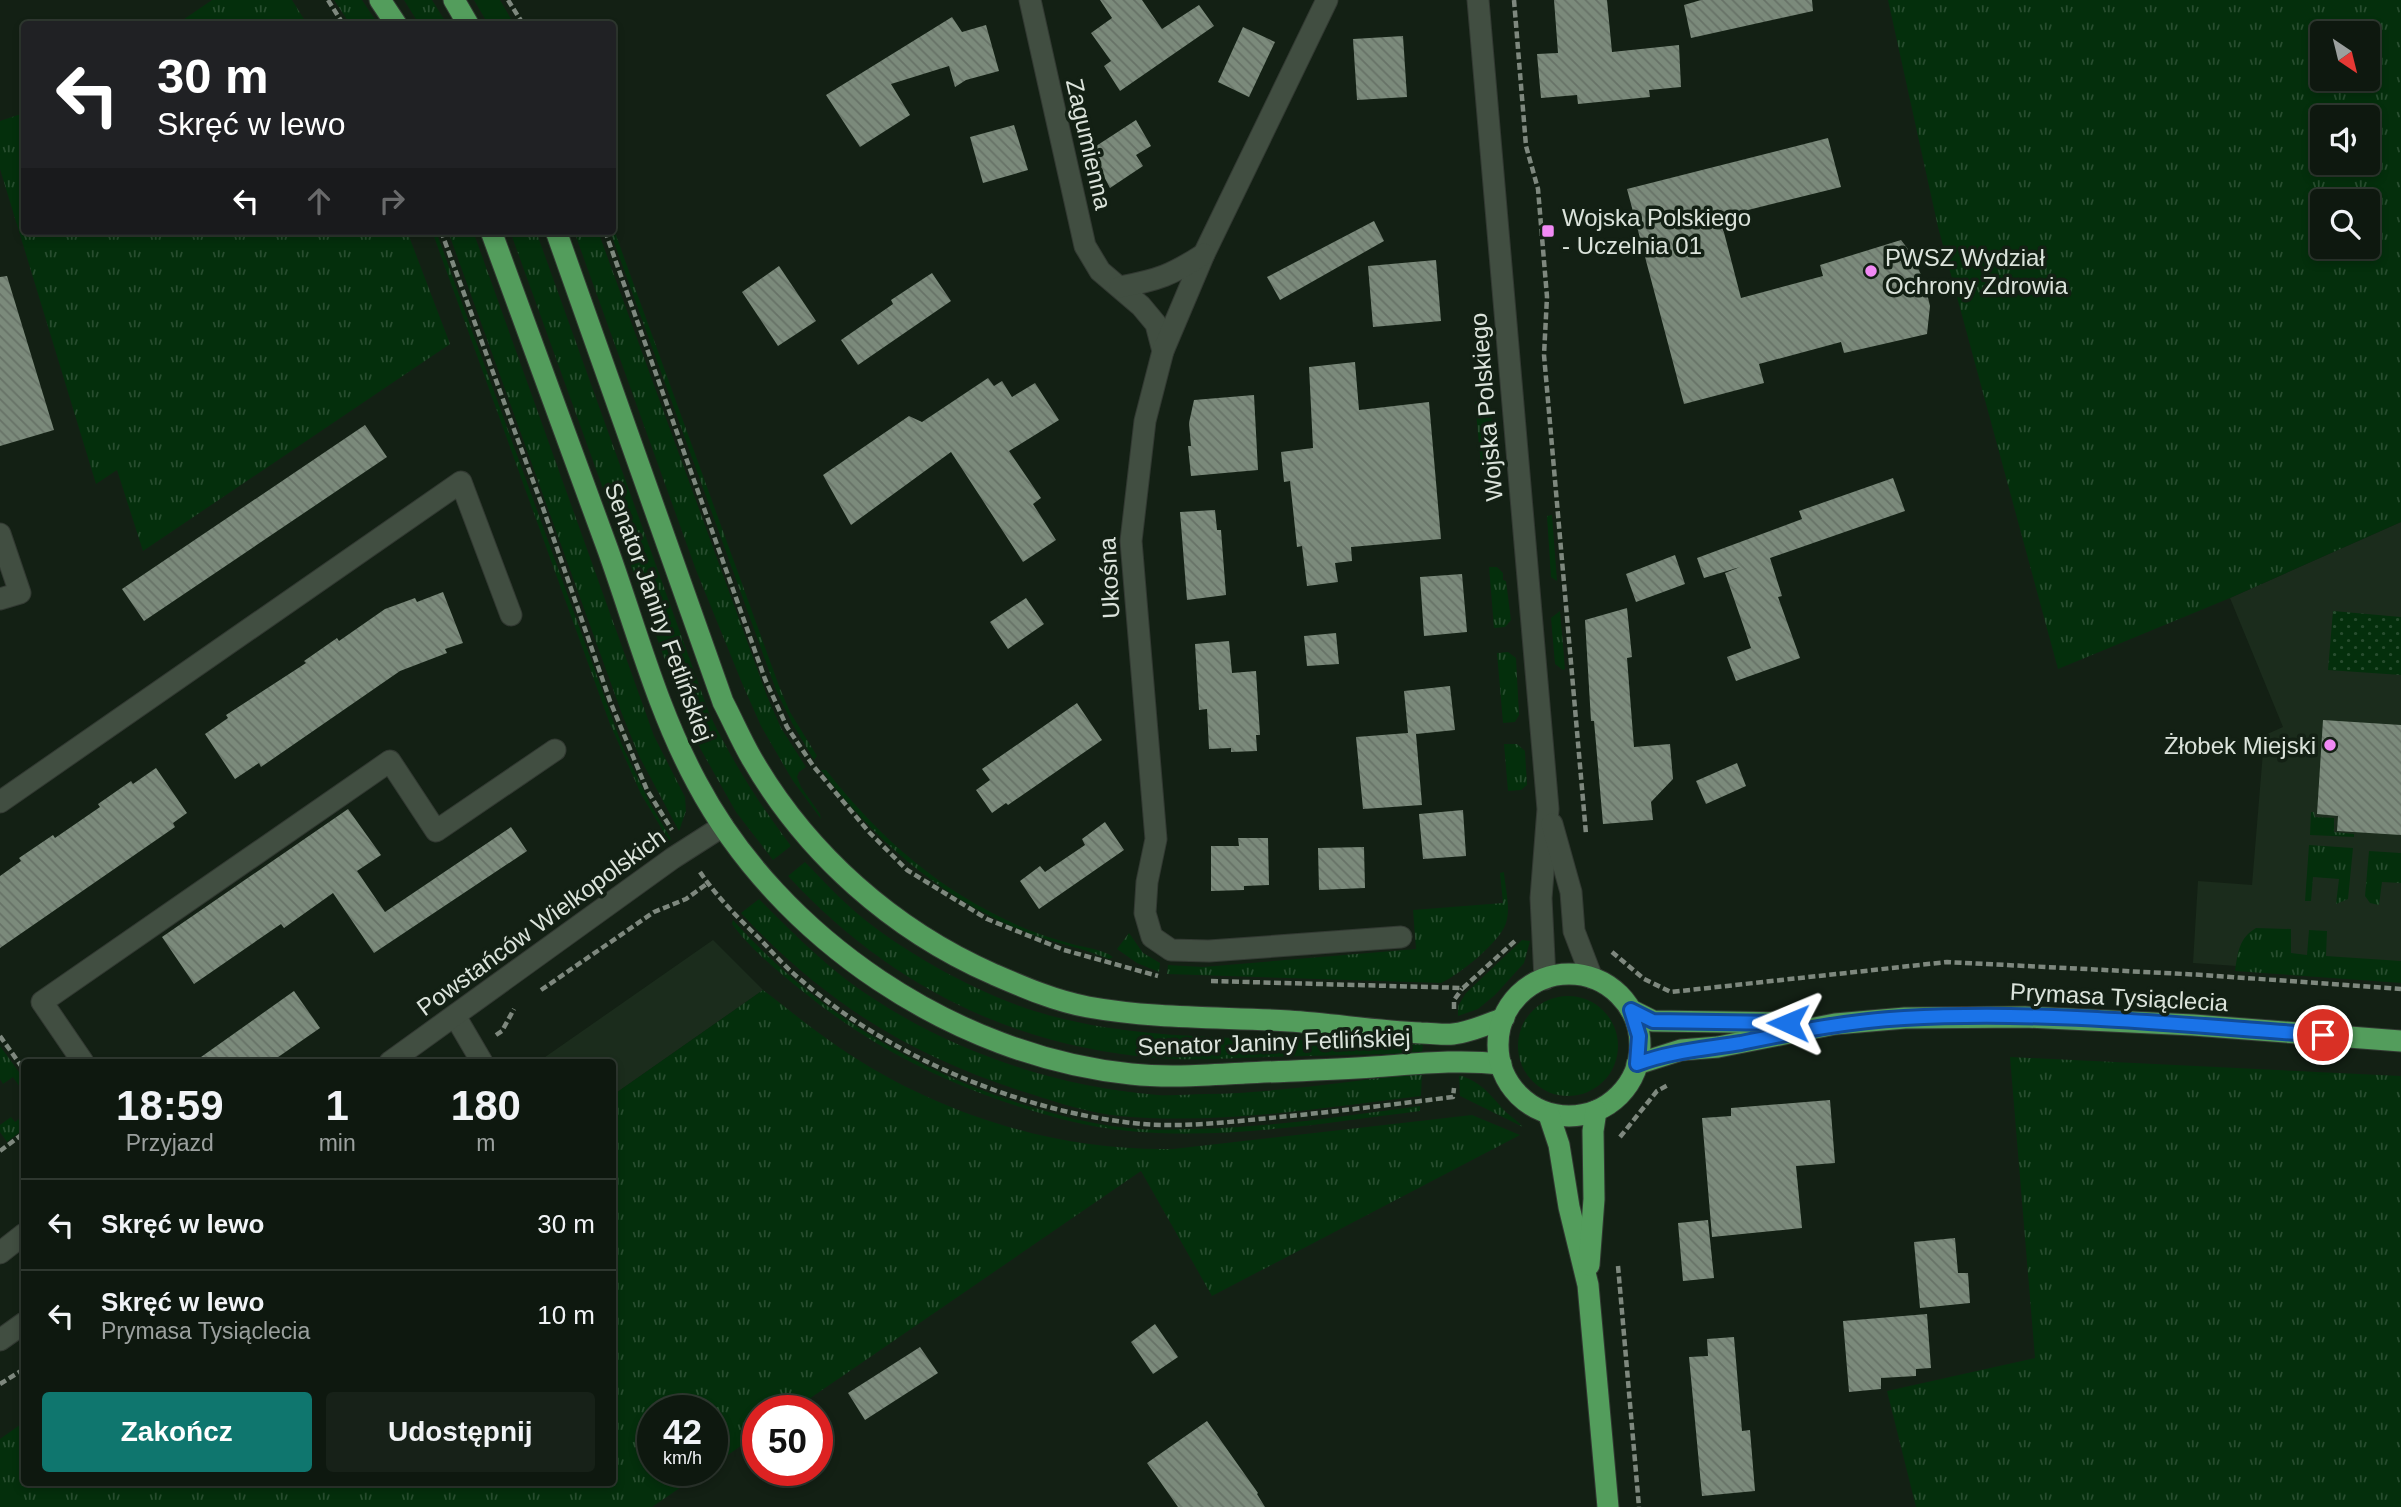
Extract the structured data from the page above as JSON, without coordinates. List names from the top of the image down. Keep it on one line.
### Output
{"streets":{"main road":["Senator Janiny Fetlińskiej","Prymasa Tysiąclecia"],"street":["Zagumienna","Wojska Polskiego","Ukośna","Powstańców Wielkopolskich"]},"crossings":[["Zagumienna","Ukośna"],["Wojska Polskiego","Senator Janiny Fetlińskiej"],["Wojska Polskiego","Prymasa Tysiąclecia"],["Senator Janiny Fetlińskiej","Powstańców Wielkopolskich"],["Senator Janiny Fetlińskiej","Prymasa Tysiąclecia"]],"places":{"transit":["Wojska Polskiego - Uczelnia 01"],"other":["PWSZ Wydział Ochrony Zdrowia","Żłobek Miejski"]},"north":"bottom right","page":{"turn":["30 m","Skręć w lewo"],"eta":["18:59","Przyjazd","1","min","180","m"],"list":[{"name":"Skręć w lewo","value":"30 m"},{"name":"Skręć w lewo","note":"Prymasa Tysiąclecia","value":"10 m"}],"buttons":["Zakończ","Udostępnij"],"speed":"42 km/h","limit":"50"}}
